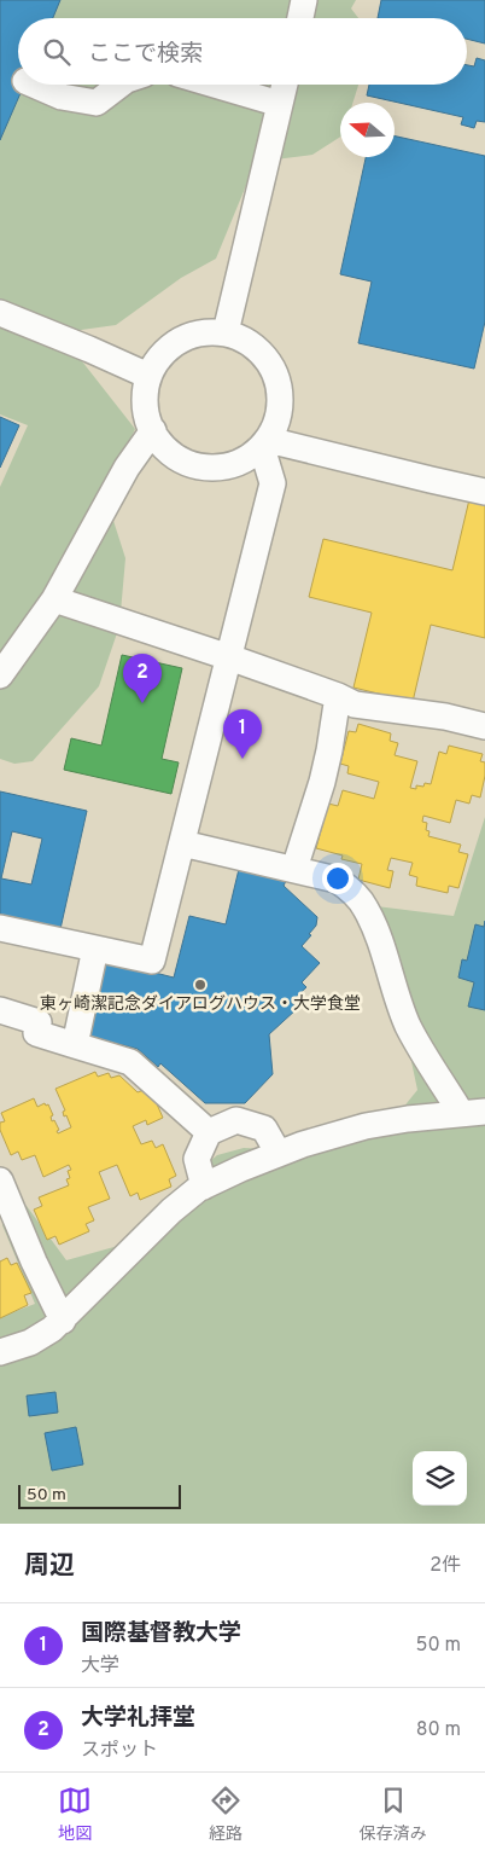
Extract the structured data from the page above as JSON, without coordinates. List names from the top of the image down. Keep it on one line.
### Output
{"places":["東ヶ崎潔記念ダイアログハウス・大学食堂"],"scale_bar":"50 m","north":"left","page":{"search":"ここで検索","pins":["2","1"],"scale":"50 m","heading":["周辺","2件"],"list":[{"mark":"1","name":"国際基督教大学","note":"大学","value":"50 m"},{"mark":"2","name":"大学礼拝堂","note":"スポット","value":"80 m"}],"nav":["地図","経路","保存済み"]}}
